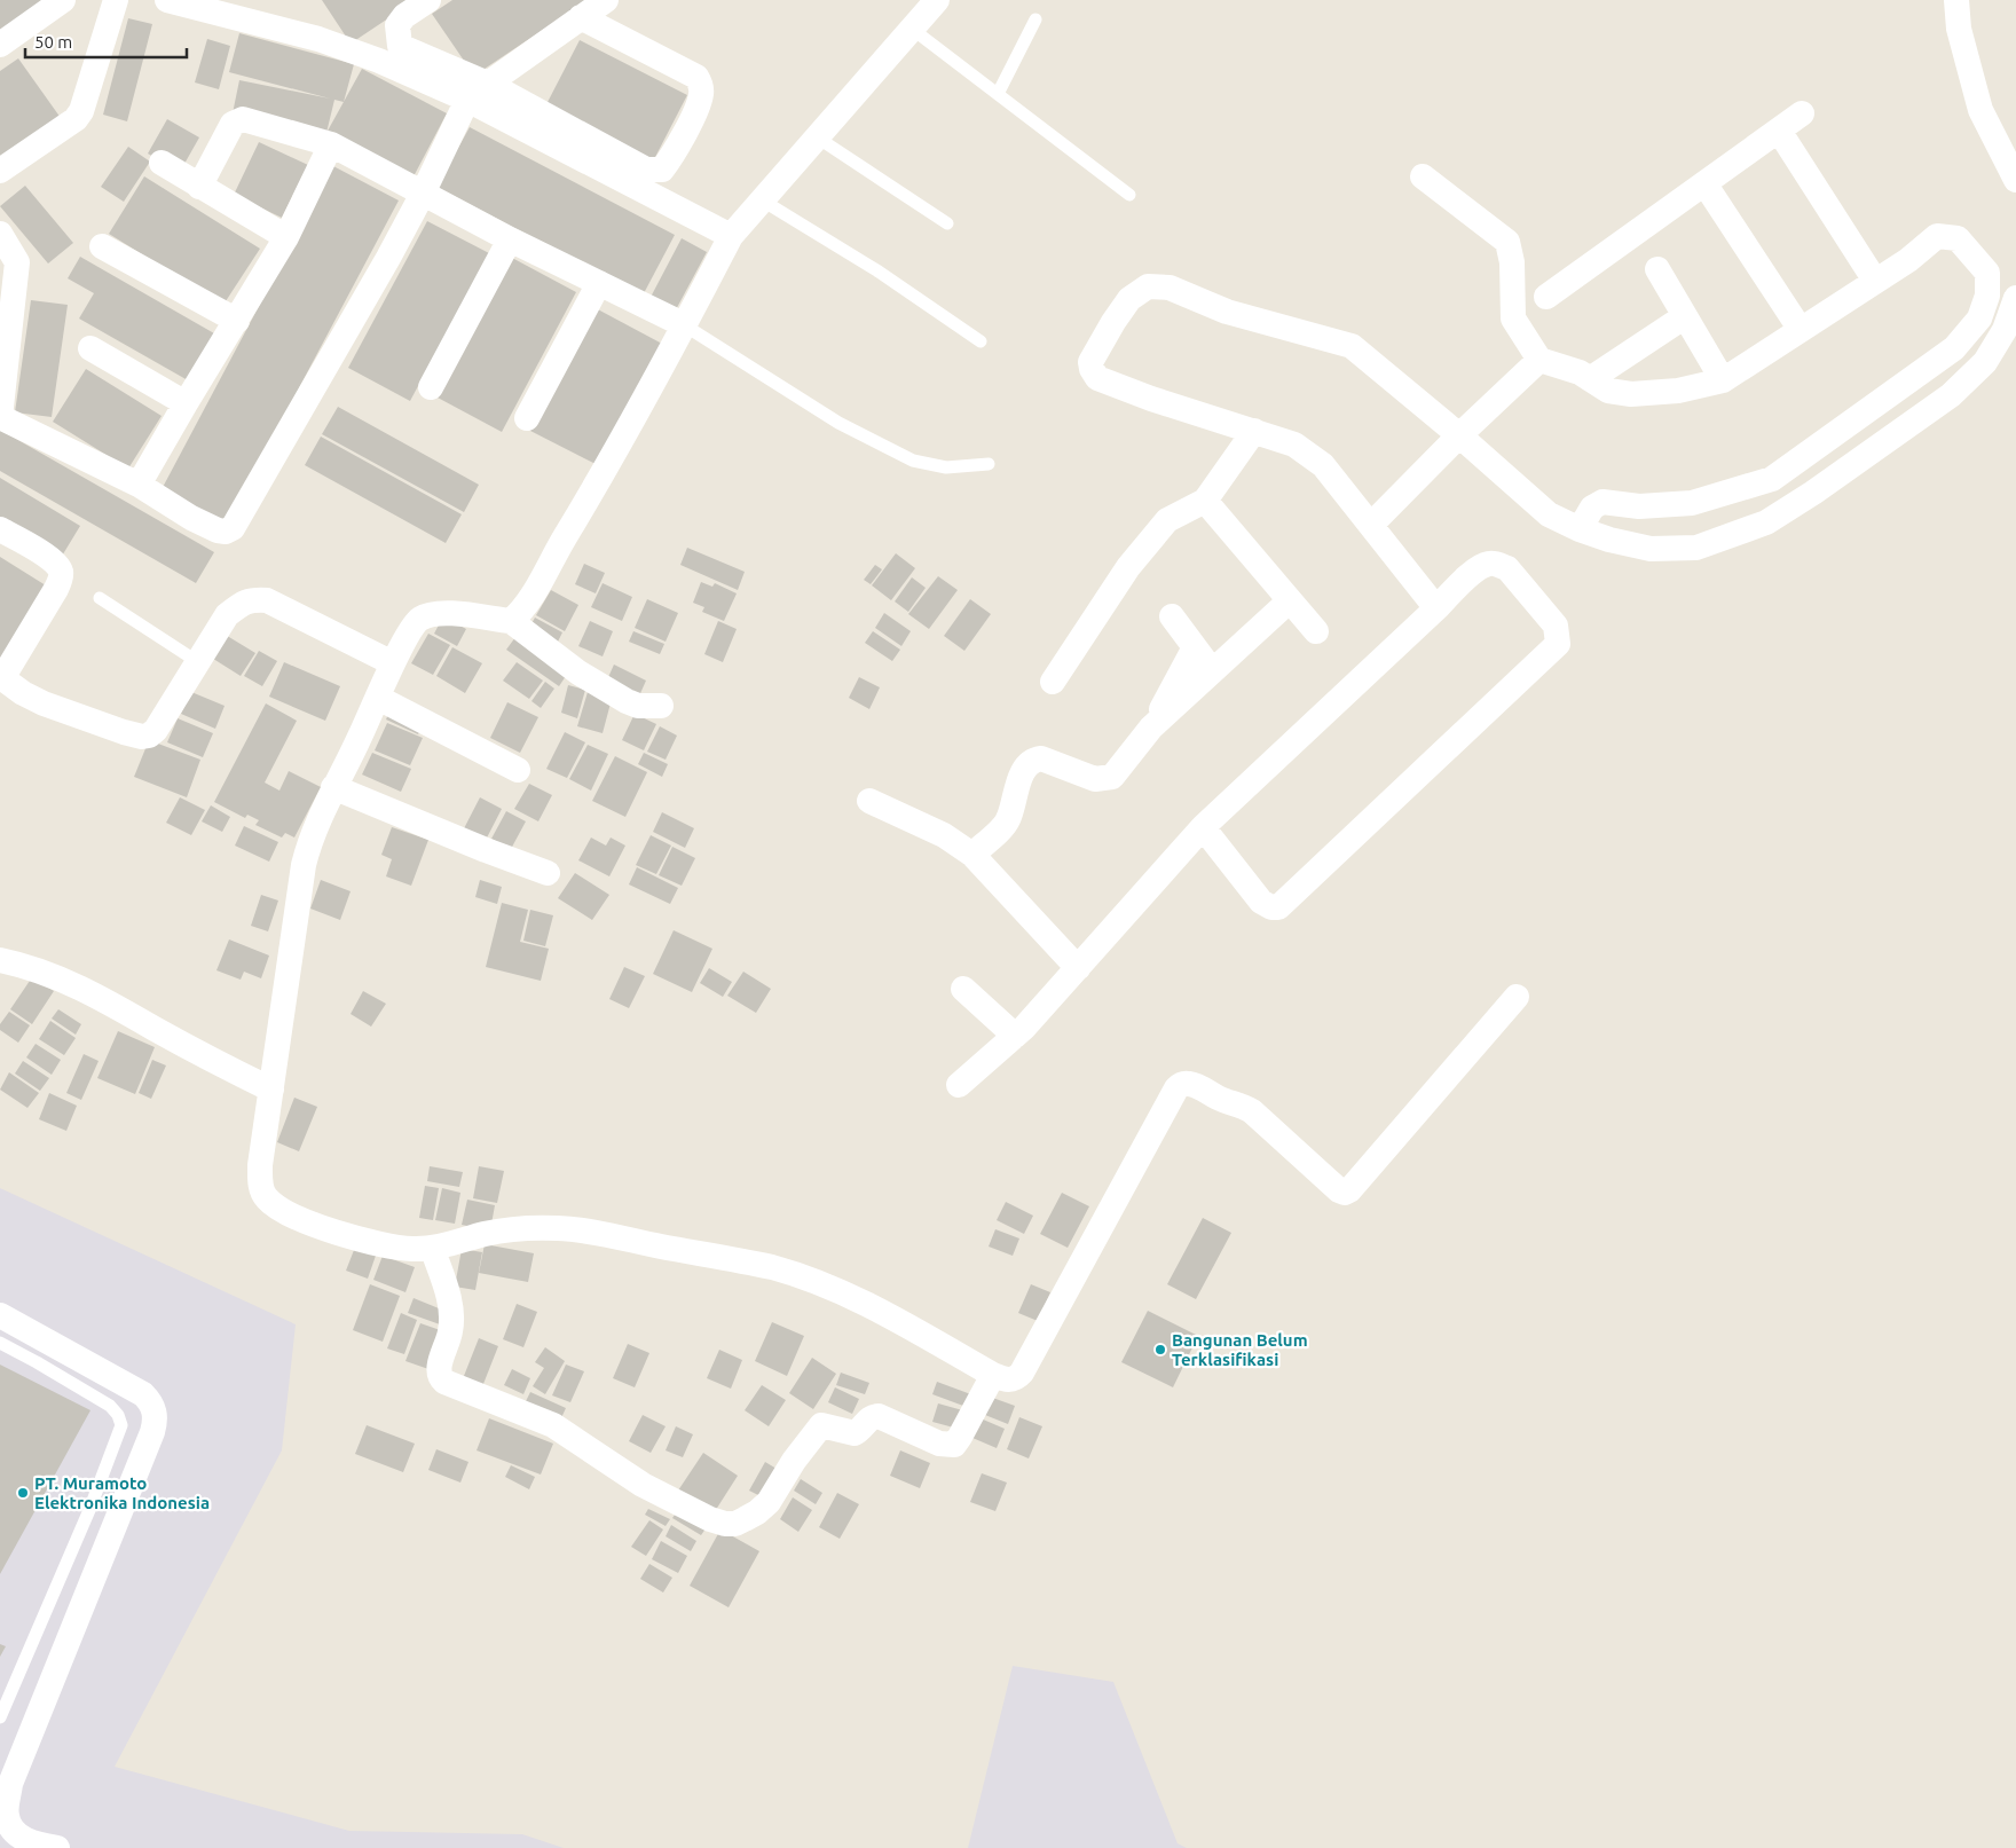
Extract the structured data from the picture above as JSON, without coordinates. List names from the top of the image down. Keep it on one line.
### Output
{"places":["Bangunan Belum Terklasifikasi","PT. Muramoto Elektronika Indonesia"],"scale_bar":"50 m"}
